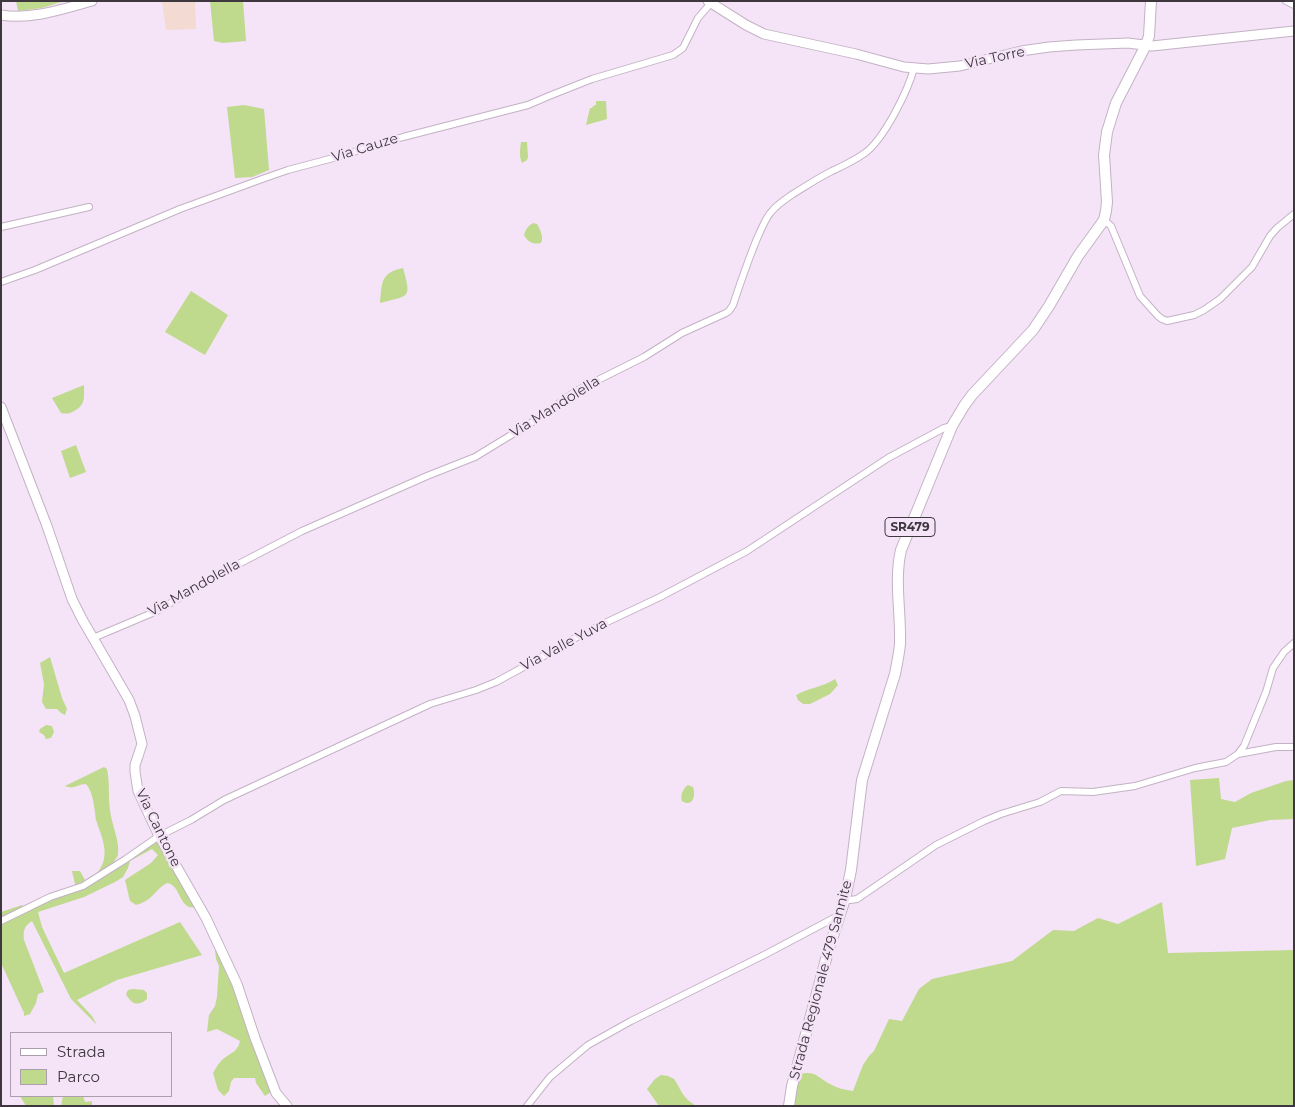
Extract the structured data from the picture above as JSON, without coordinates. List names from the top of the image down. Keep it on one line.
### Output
{"streets":{"main road":["Via Torre","SR479","Via Cantone","Strada Regionale 479 Sannite"],"street":["Via Cauze","Via Mandolella","Via Valle Yuva"]},"crossings":[["Via Torre","Via Cauze"],["Via Torre","Via Mandolella"],["Via Torre","Strada Regionale 479 Sannite"],["Via Mandolella","Via Cantone"],["Via Valle Yuva","Via Cantone"],["Via Valle Yuva","Strada Regionale 479 Sannite"]],"legend":["Strada","Parco"]}
